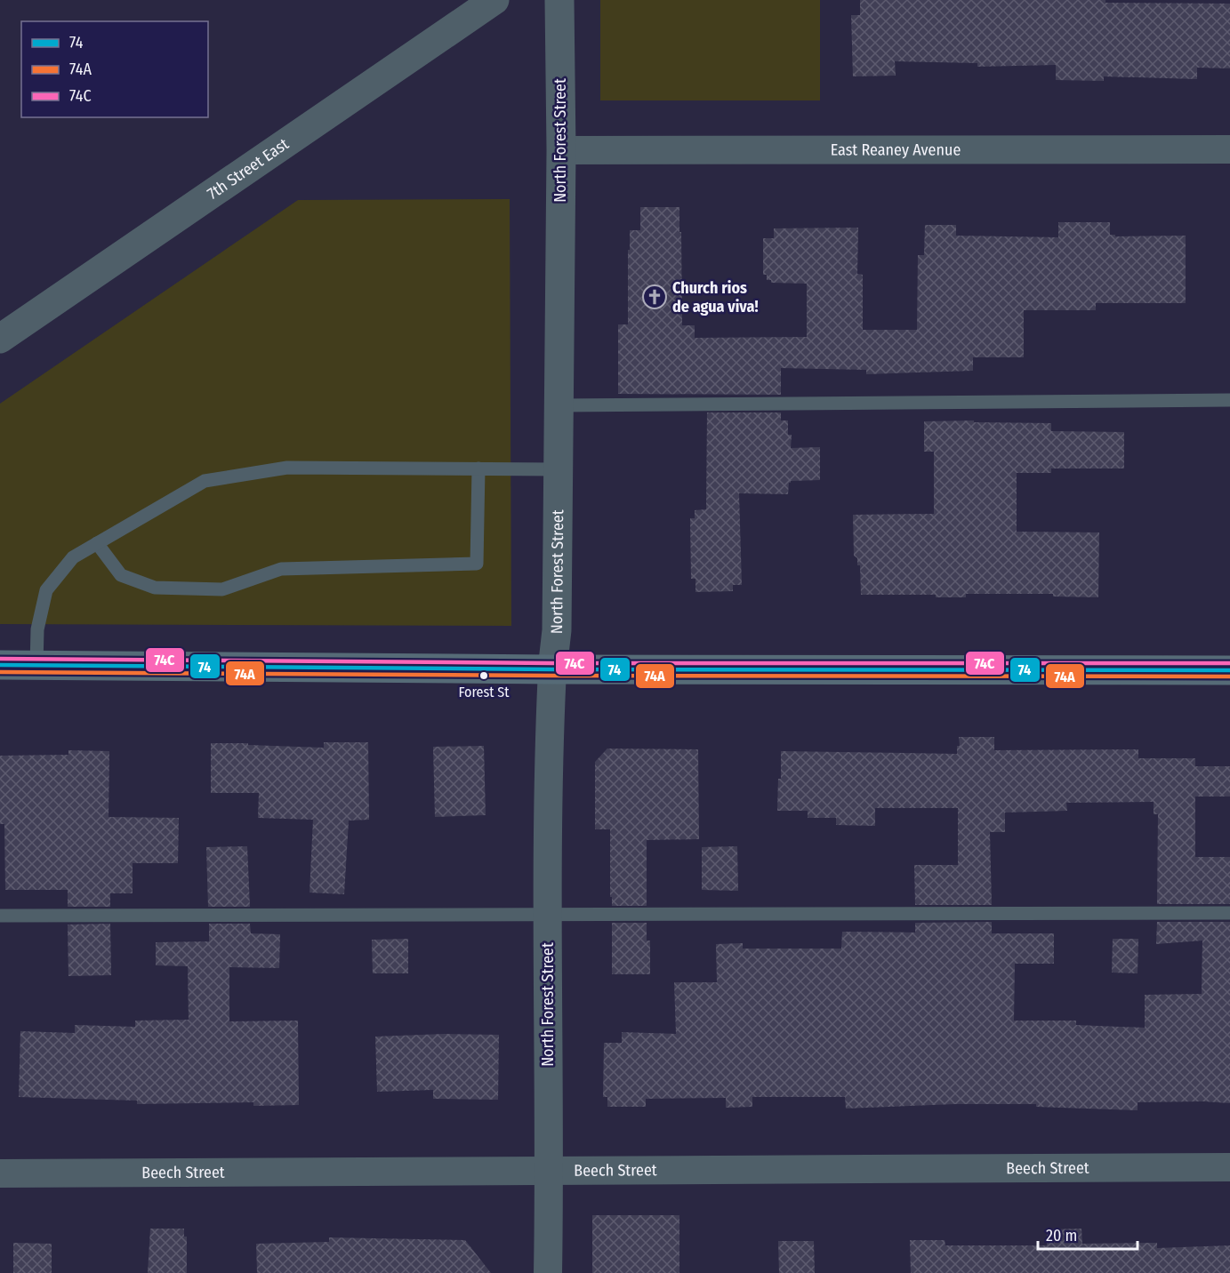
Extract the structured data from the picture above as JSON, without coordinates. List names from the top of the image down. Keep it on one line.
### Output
{"streets":{"street":["North Forest Street","East Reaney Avenue","7th Street East","Beech Street"]},"crossings":[["North Forest Street","East Reaney Avenue"],["North Forest Street","Beech Street"]],"places":{"church":["Church rios de agua viva!"],"other":["Forest St"]},"lines":["transit line 74C","transit line 74","transit line 74A"],"legend":["74","74A","74C"],"scale_bar":"20 m"}
